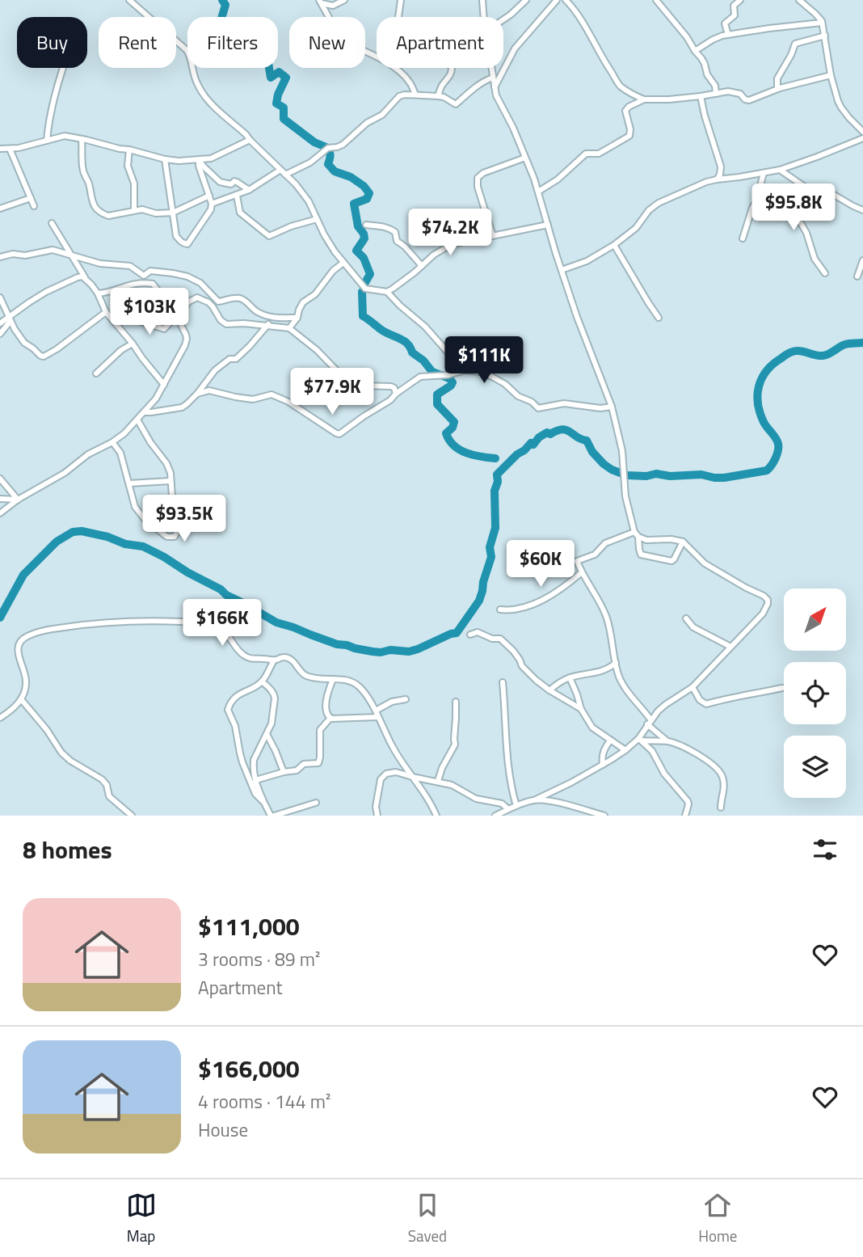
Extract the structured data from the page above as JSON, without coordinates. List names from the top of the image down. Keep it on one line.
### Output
{"north":"top right","page":{"chip":["Buy","Rent","Filters","New","Apartment"],"price":["$95.8K","$74.2K","$103K","$111K","$77.9K","$93.5K","$60K","$166K"],"heading":"8 homes","list":[{"name":"$111,000","note":"3 rooms · 89 m² · Apartment"},{"name":"$166,000","note":"4 rooms · 144 m² · House"}],"tabs":["Map","Saved","Home"]}}
